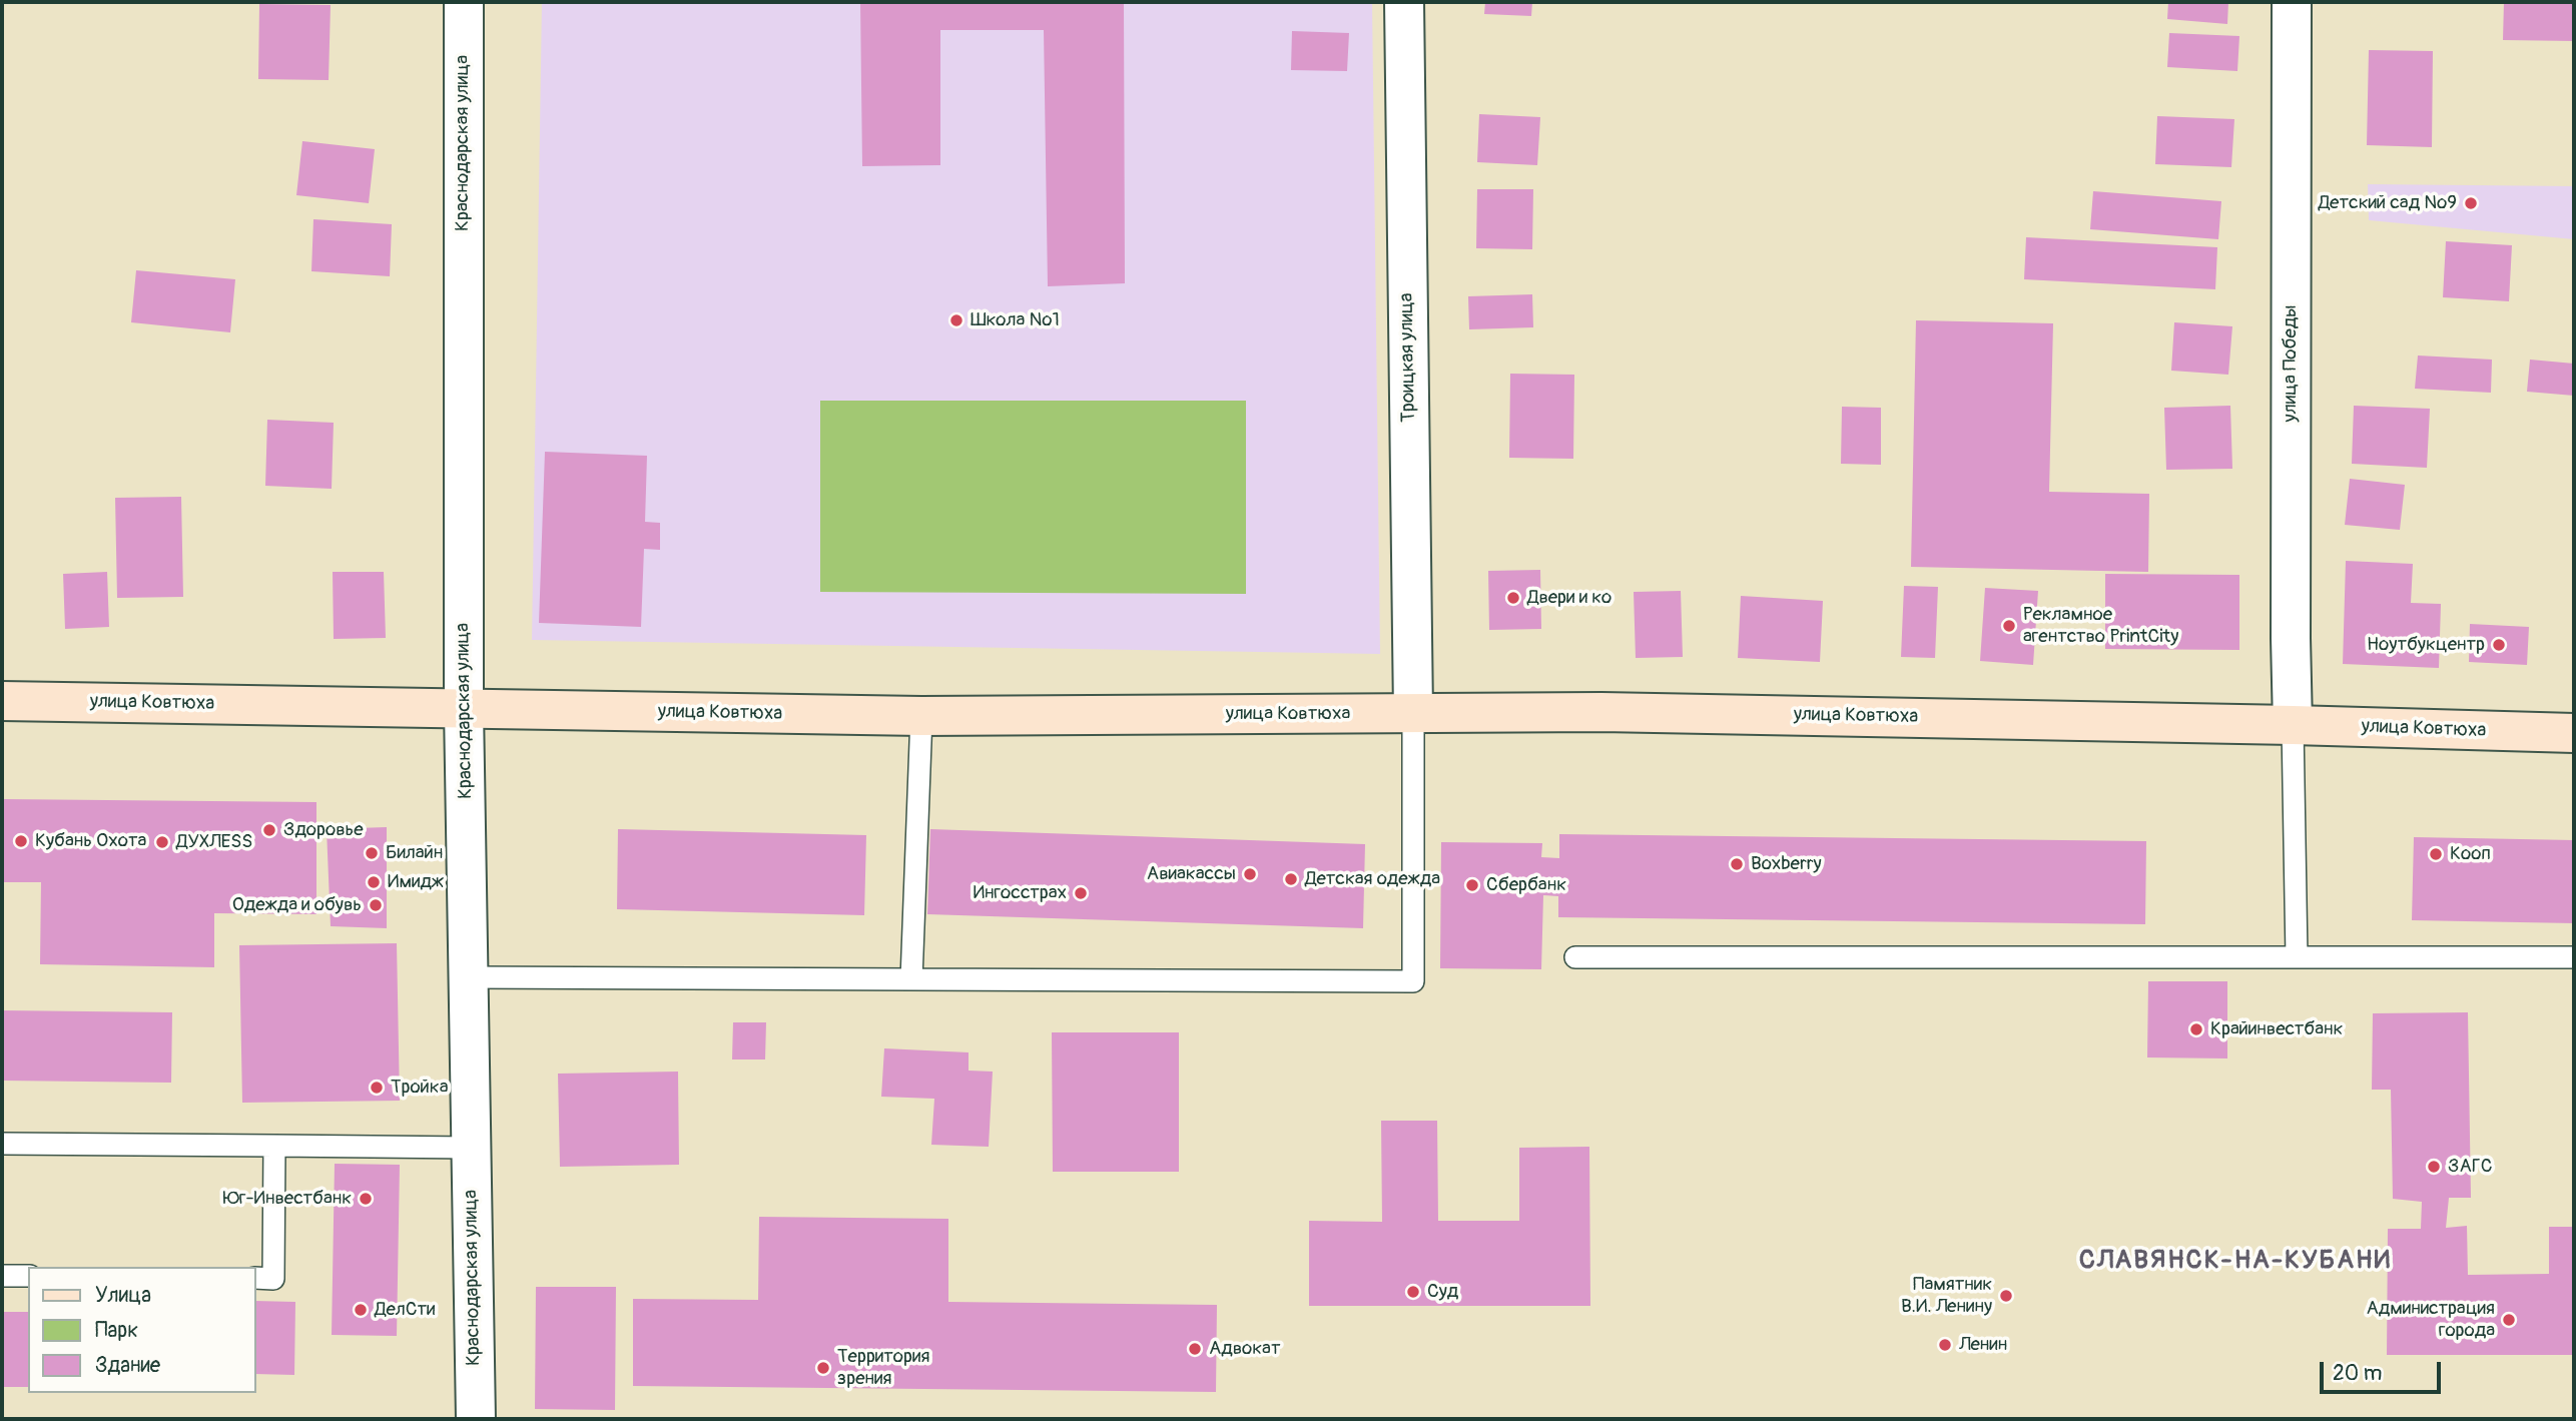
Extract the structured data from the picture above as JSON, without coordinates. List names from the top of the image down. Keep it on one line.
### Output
{"streets":{"main road":["улица Ковтюха"],"street":["Краснодарская улица","Троицкая улица","улица Победы"]},"crossings":[["Краснодарская улица","улица Ковтюха"],["Троицкая улица","улица Ковтюха"],["улица Победы","улица Ковтюха"]],"districts":["СЛАВЯНСК-НА-КУБАНИ"],"places":["Детский сад №9","Школа №1","Двери и ко","Рекламное агентство PrintCity","Ноутбукцентр","Здоровье","Кубань Охота","ДУХЛЕSS","Билайн","Кооп","Boxberry","Авиакассы","Детская одежда","Имидж","Сбербанк","Ингосстрах","Одежда и обувь","Крайинвестбанк","Тройка","ЗАГС","Юг-Инвестбанк","Суд","Памятник В.И. Ленину","ДелСти","Администрация города","Ленин","Адвокат","Территория зрения"],"legend":["Улица","Парк","Здание"],"scale_bar":"20 m"}
